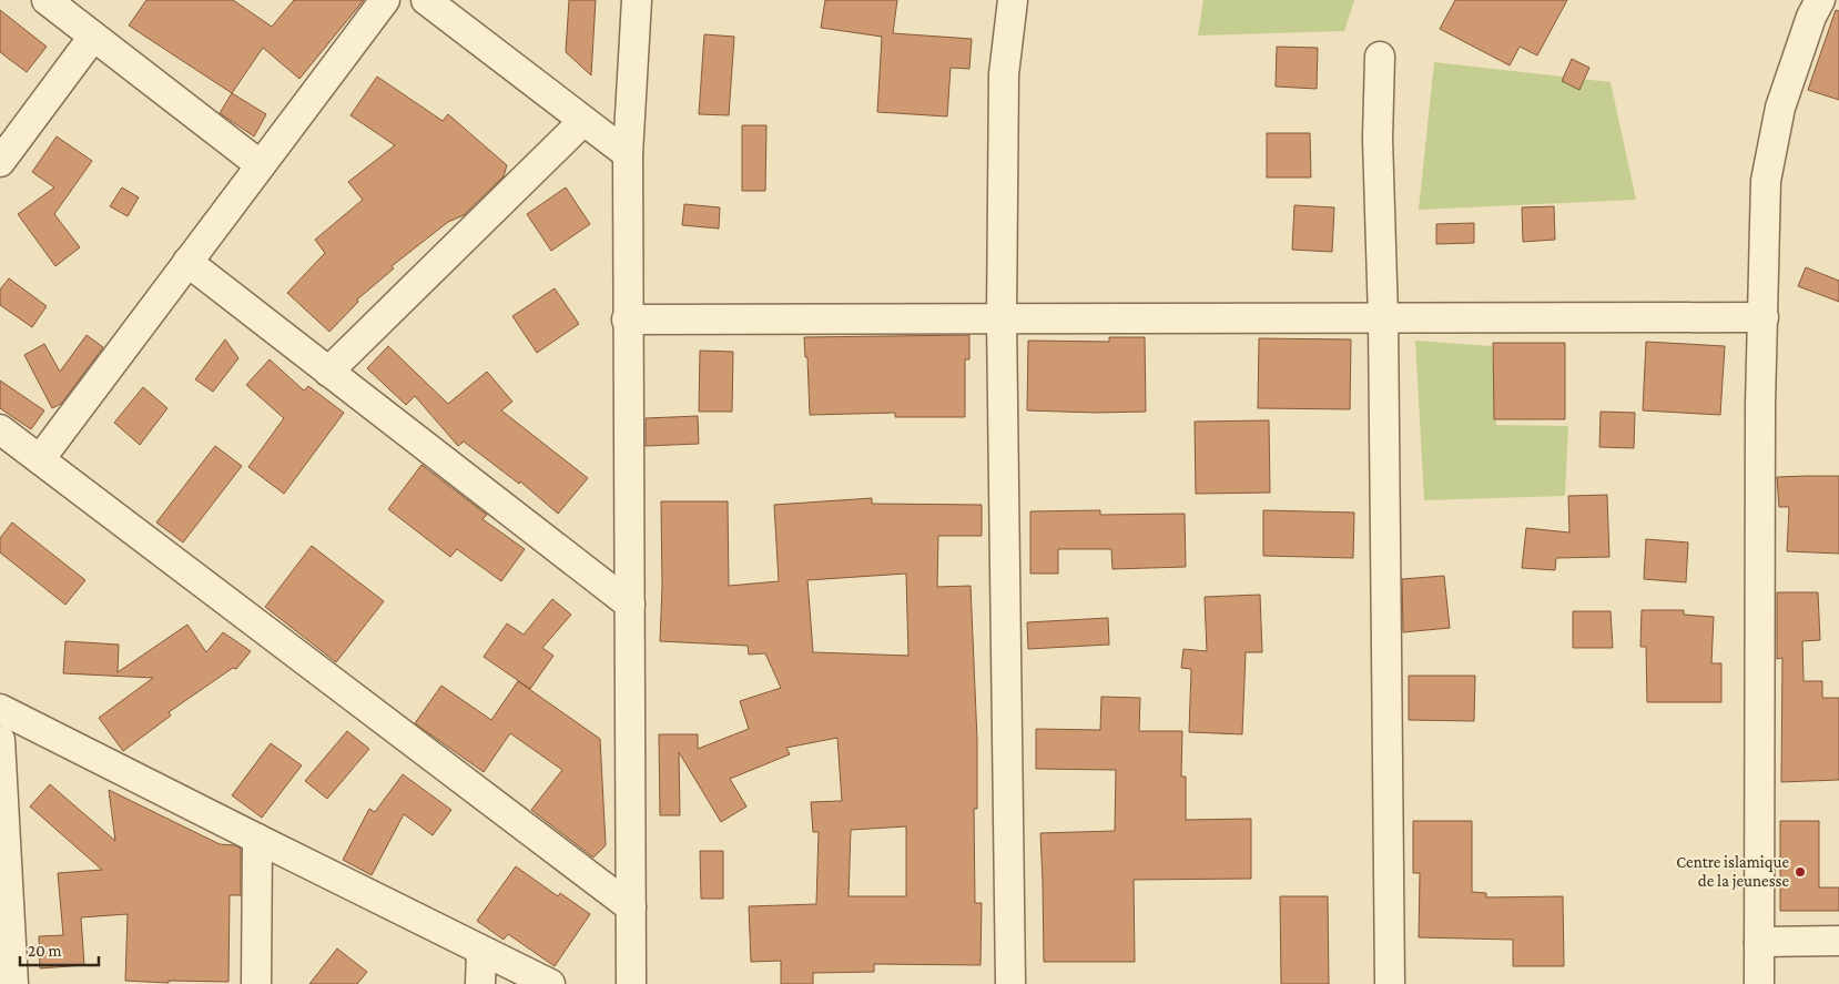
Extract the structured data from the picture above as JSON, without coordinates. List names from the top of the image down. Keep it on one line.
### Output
{"places":["Centre islamique de la jeunesse"],"scale_bar":"20 m"}
